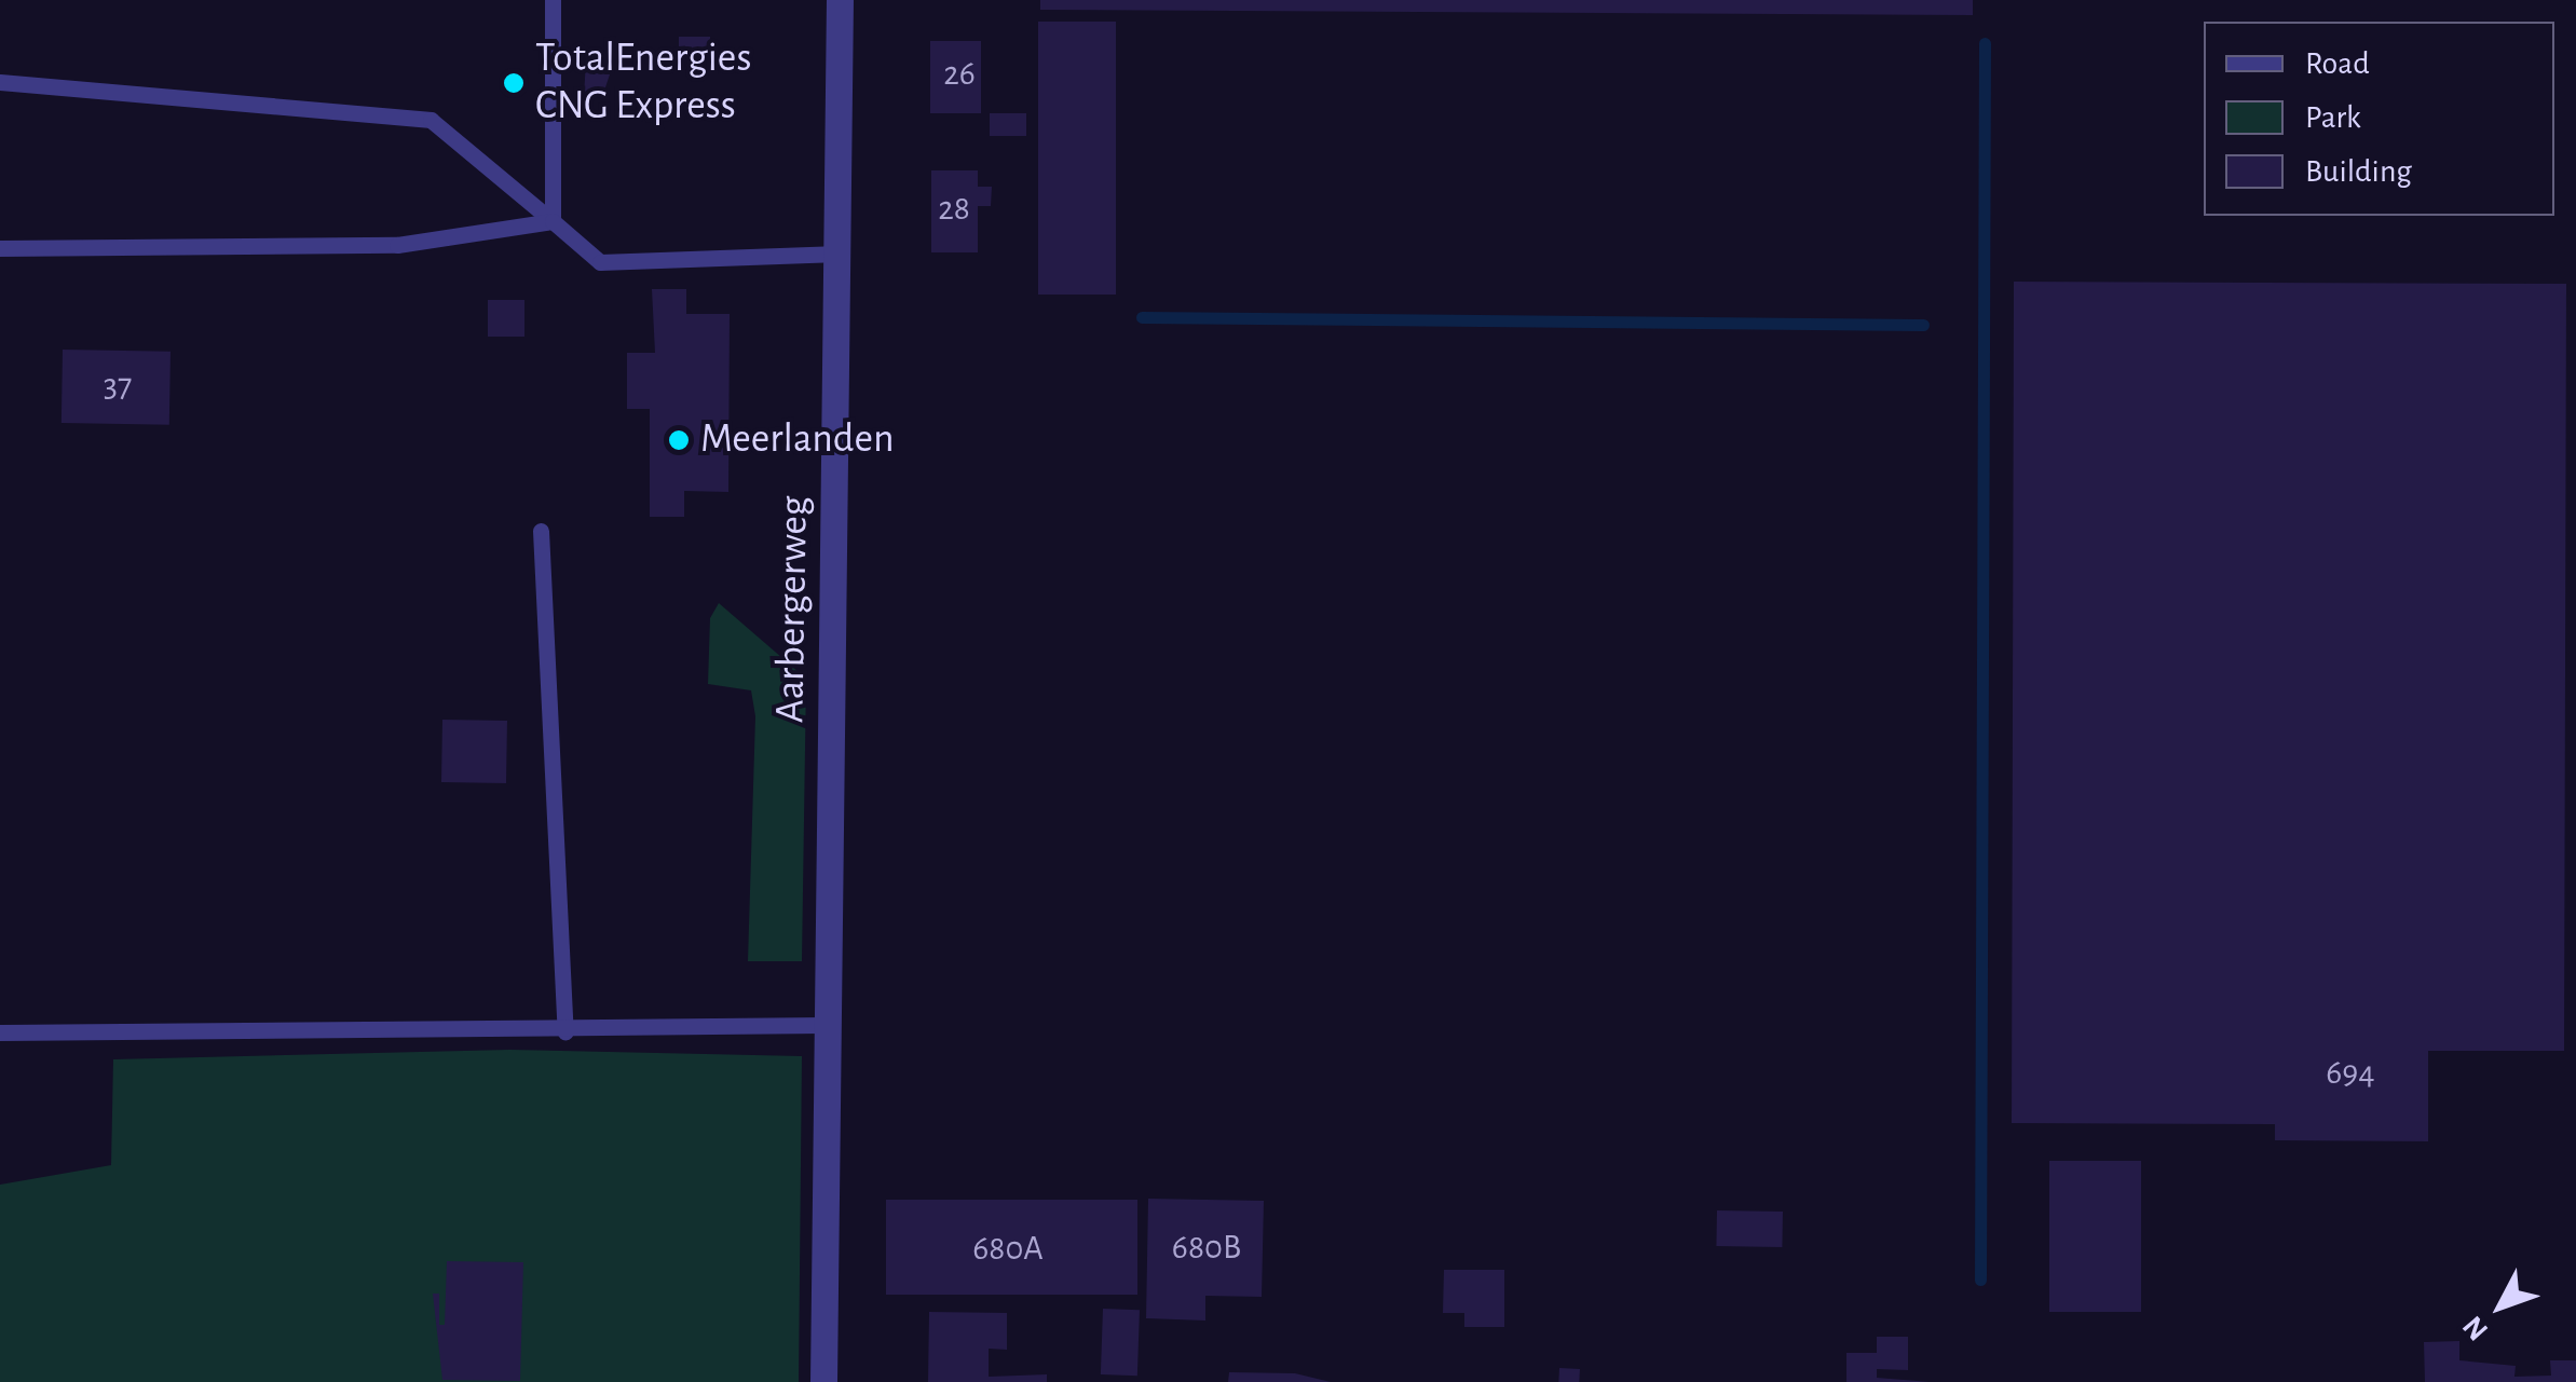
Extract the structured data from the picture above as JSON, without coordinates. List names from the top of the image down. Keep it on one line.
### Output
{"streets":{"street":["Aarbergerweg"]},"places":["TotalEnergies CNG Express","Meerlanden"],"house_numbers":["26","28","37","694","680B","680A"],"legend":["Road","Park","Building"],"north":"bottom left"}
